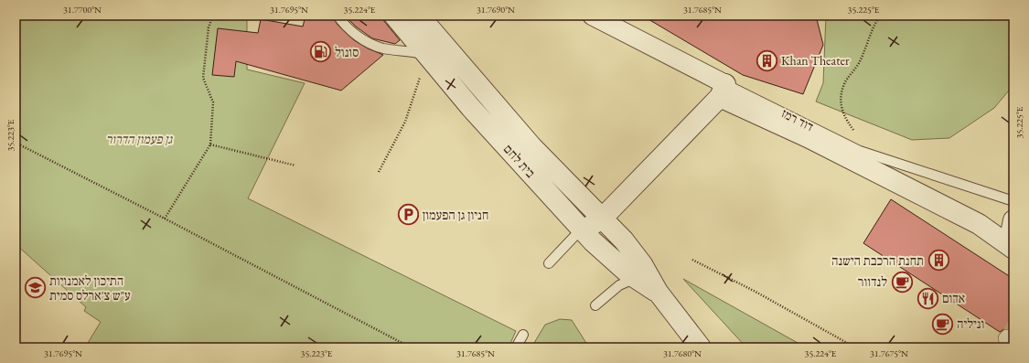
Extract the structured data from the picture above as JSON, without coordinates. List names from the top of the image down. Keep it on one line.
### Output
{"streets":{"street":["דוד רמז","בית לחם"]},"parks":["גן פעמון הדרור"],"places":{"fuel station":["סונול"],"building":["Khan Theater","תחנת הרכבת הישנה"],"parking":["חניון גן הפעמון"],"cafe":["לנדוור","וניליה"],"school or university":["התיכון לאמנויות ע\"ש צ'ארלס סמית"],"restaurant":["אדום"]},"coordinates":["31.7700°N","31.7695°N","35.224°E","31.7690°N","31.7685°N","35.225°E","35.223°E","31.7680°N","31.7675°N"]}
